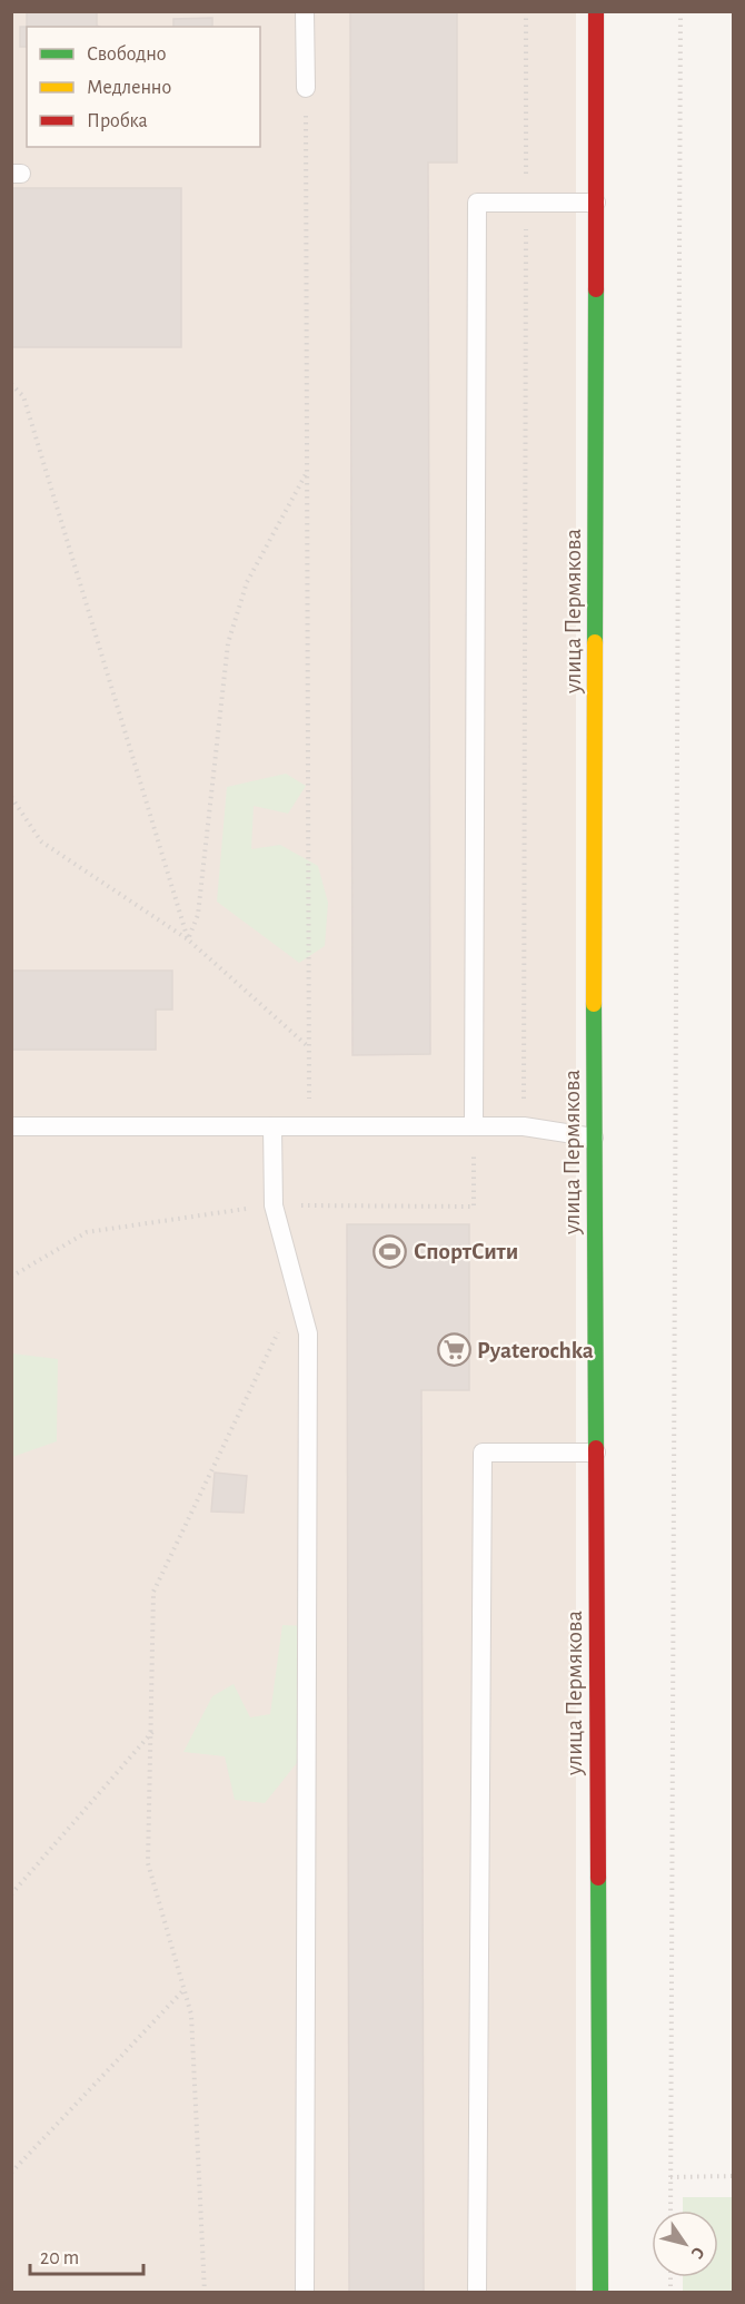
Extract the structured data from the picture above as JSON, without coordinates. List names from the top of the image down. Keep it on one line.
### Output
{"streets":{"street":["улица Пермякова"]},"places":{"sports":["СпортСити"],"supermarket":["Pyaterochka"]},"legend":["Свободно","Медленно","Пробка"],"scale_bar":"20 m","north":"bottom right"}
